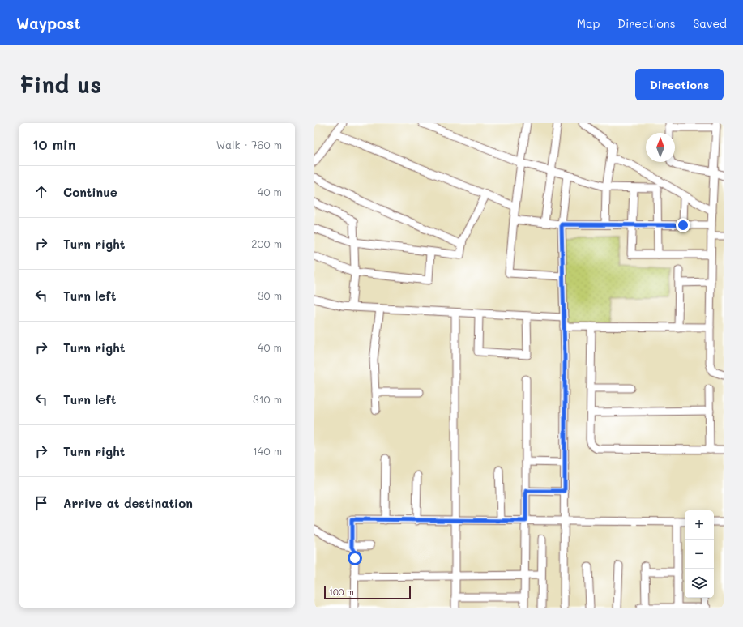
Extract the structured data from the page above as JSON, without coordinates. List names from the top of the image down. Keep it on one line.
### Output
{"scale_bar":"100 m","north":"top","page":{"header":"Waypost","nav":["Map","Directions","Saved"],"buttons":"Directions","title":"Find us","heading":["10 min","Walk · 760 m"],"list":[["Continue","40 m"],["Turn right","200 m"],["Turn left","30 m"],["Turn right","40 m"],["Turn left","310 m"],["Turn right","140 m"],"Arrive at destination"],"map_buttons":["+","−"],"scale":"100 m"}}
